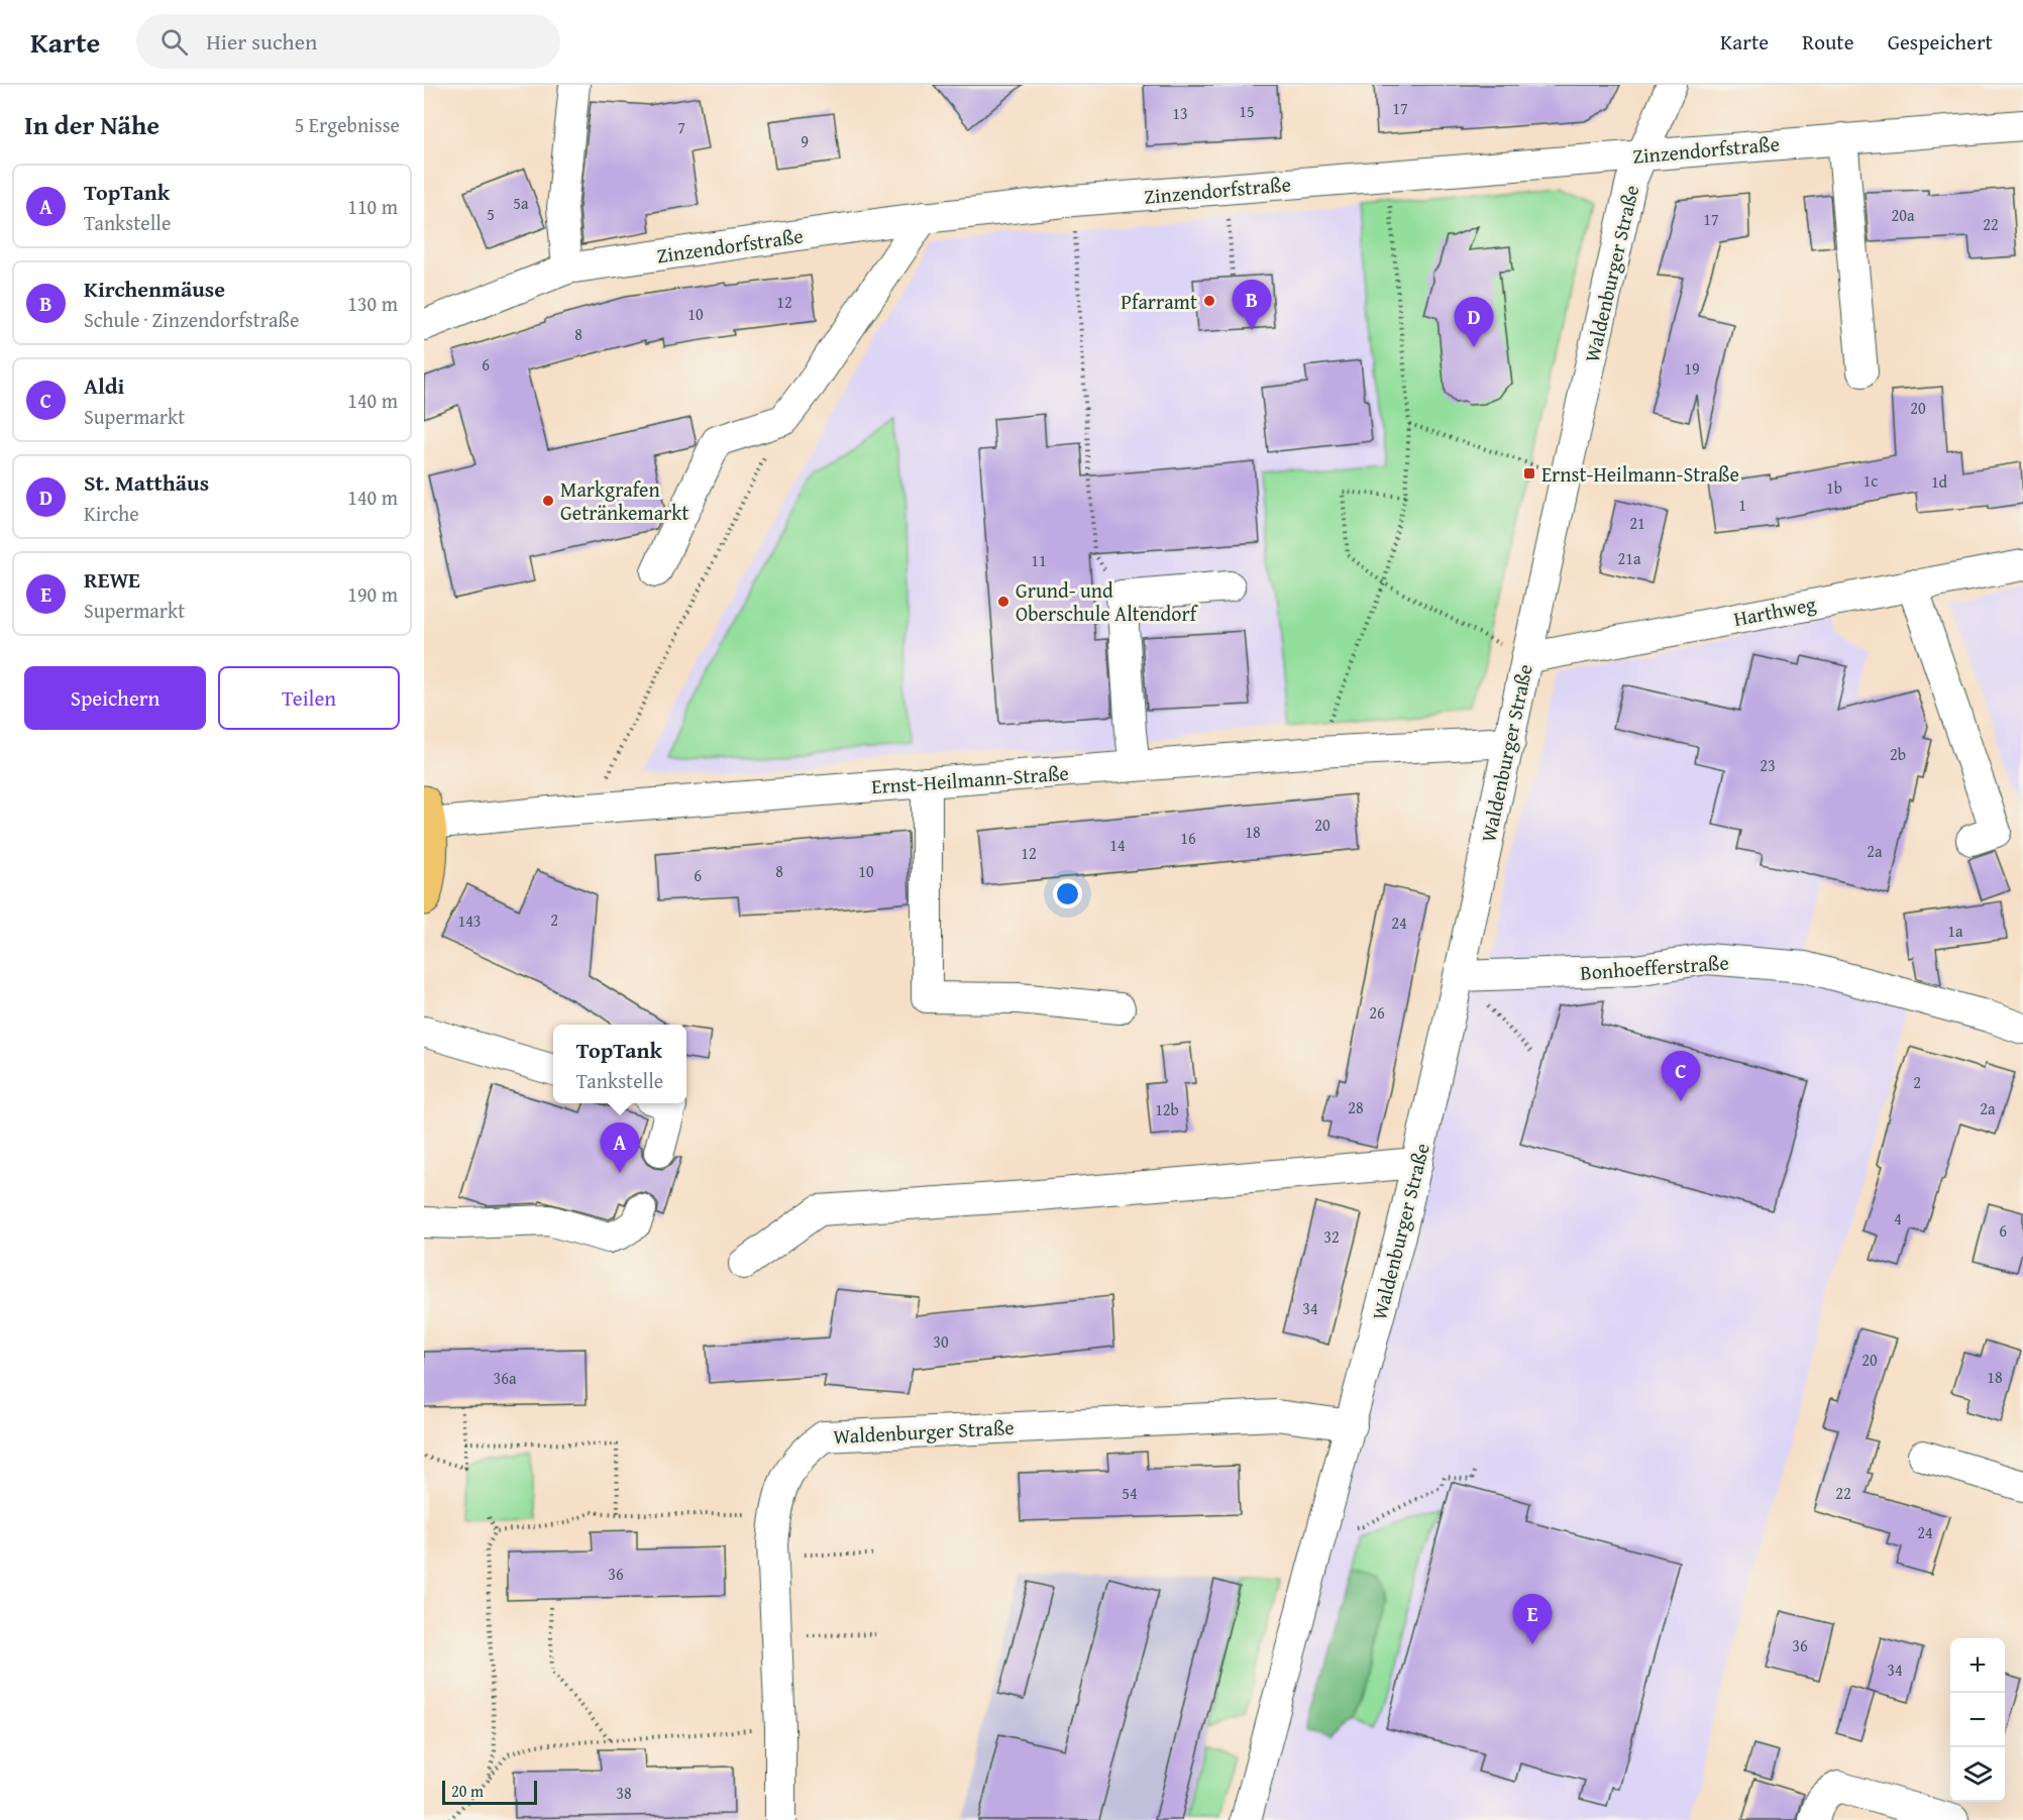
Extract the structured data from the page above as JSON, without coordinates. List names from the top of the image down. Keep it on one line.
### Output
{"streets":{"street":["Zinzendorfstraße","Waldenburger Straße","Harthweg","Ernst-Heilmann-Straße","Bonhoefferstraße"]},"crossings":[["Zinzendorfstraße","Waldenburger Straße"],["Waldenburger Straße","Harthweg"],["Waldenburger Straße","Ernst-Heilmann-Straße"],["Waldenburger Straße","Bonhoefferstraße"]],"places":{"other":["Pfarramt","Markgrafen Getränkemarkt","Grund- und Oberschule Altendorf"],"transit":["Ernst-Heilmann-Straße"]},"house_numbers":["17","15","13","7","9","5a","5","20a","17","22","12","10","8","6","19","20","1c","1d","1b","1","21","21a","11","2b","23","20","18","16","14","2a","12","8","10","6","2","143","24","1a","26","2","28","2a","12b","4","6","32","34","30","20","18","36a","54","22","24","36","36","34","38"],"scale_bar":"20 m","page":{"header":"Karte","search":"Hier suchen","nav":["Karte","Route","Gespeichert"],"heading":["In der Nähe","5 Ergebnisse"],"list":[{"mark":"A","name":"TopTank","note":"Tankstelle","value":"110 m"},{"mark":"B","name":"Kirchenmäuse","note":"Schule · Zinzendorfstraße","value":"130 m"},{"mark":"C","name":"Aldi","note":"Supermarkt","value":"140 m"},{"mark":"D","name":"St. Matthäus","note":"Kirche","value":"140 m"},{"mark":"E","name":"REWE","note":"Supermarkt","value":"190 m"}],"pins":["B","D","C","A","E"],"buttons":["Speichern","Teilen"],"popup":["TopTank","Tankstelle"],"map_buttons":["+","−"],"scale":"20 m"}}
